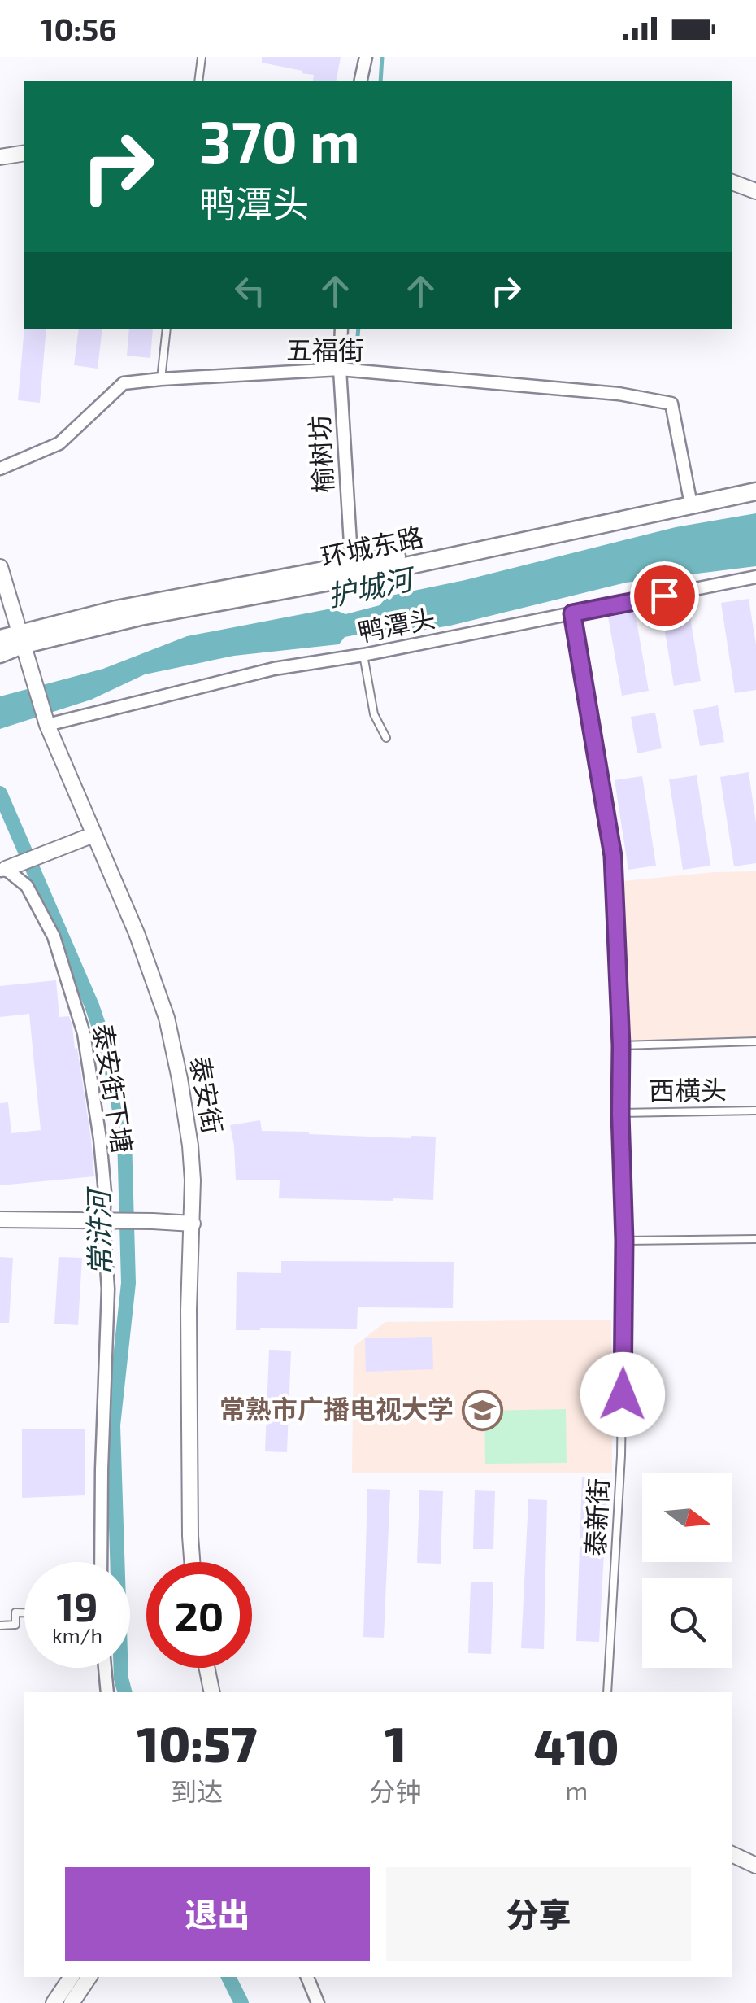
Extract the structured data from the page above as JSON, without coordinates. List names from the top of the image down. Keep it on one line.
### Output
{"streets":{"main road":["环城东路"],"street":["五福街","榆树坊","鸭潭头","泰安街下塘","泰安街"],"lane":["西横头","泰新街"]},"crossings":[["五福街","榆树坊"],["五福街","环城东路"],["榆树坊","环城东路"],["环城东路","泰安街"],["鸭潭头","泰安街"],["鸭潭头","泰新街"],["西横头","泰新街"]],"water":["护城河","常浒河"],"places":{"school or university":["常熟市广播电视大学"]},"north":"right","page":{"status":"10:56","turn":["370 m","鸭潭头"],"speed":"19 km/h","limit":"20","eta":["10:57","到达","1","分钟","410","m"],"buttons":["退出","分享"]}}
